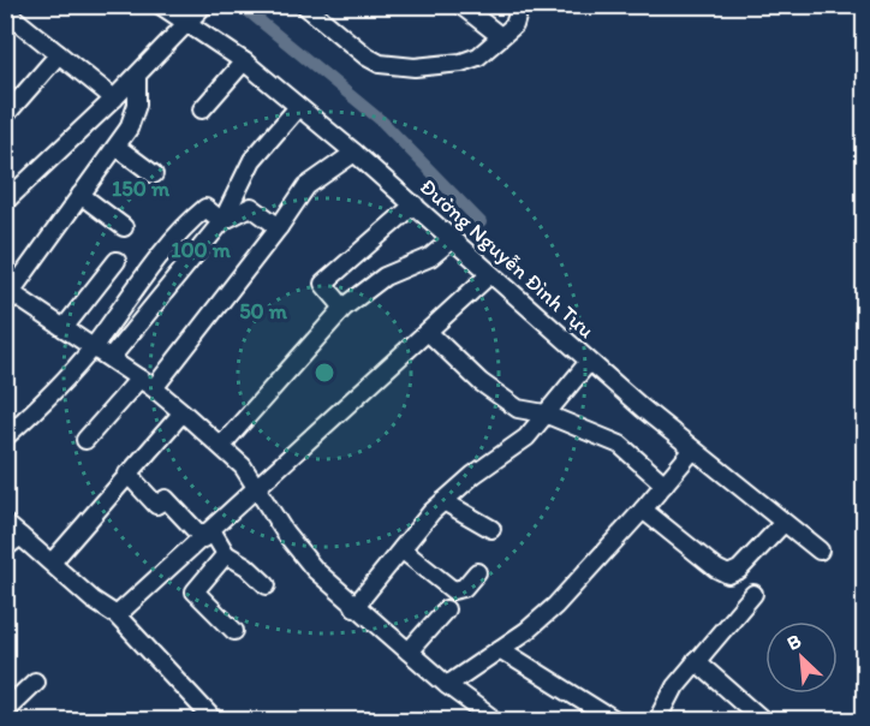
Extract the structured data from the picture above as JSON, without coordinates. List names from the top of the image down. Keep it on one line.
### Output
{"streets":{"street":["Đường Nguyễn Đình Tựu"]},"north":"top left","rings":["150 m","100 m","50 m"]}
